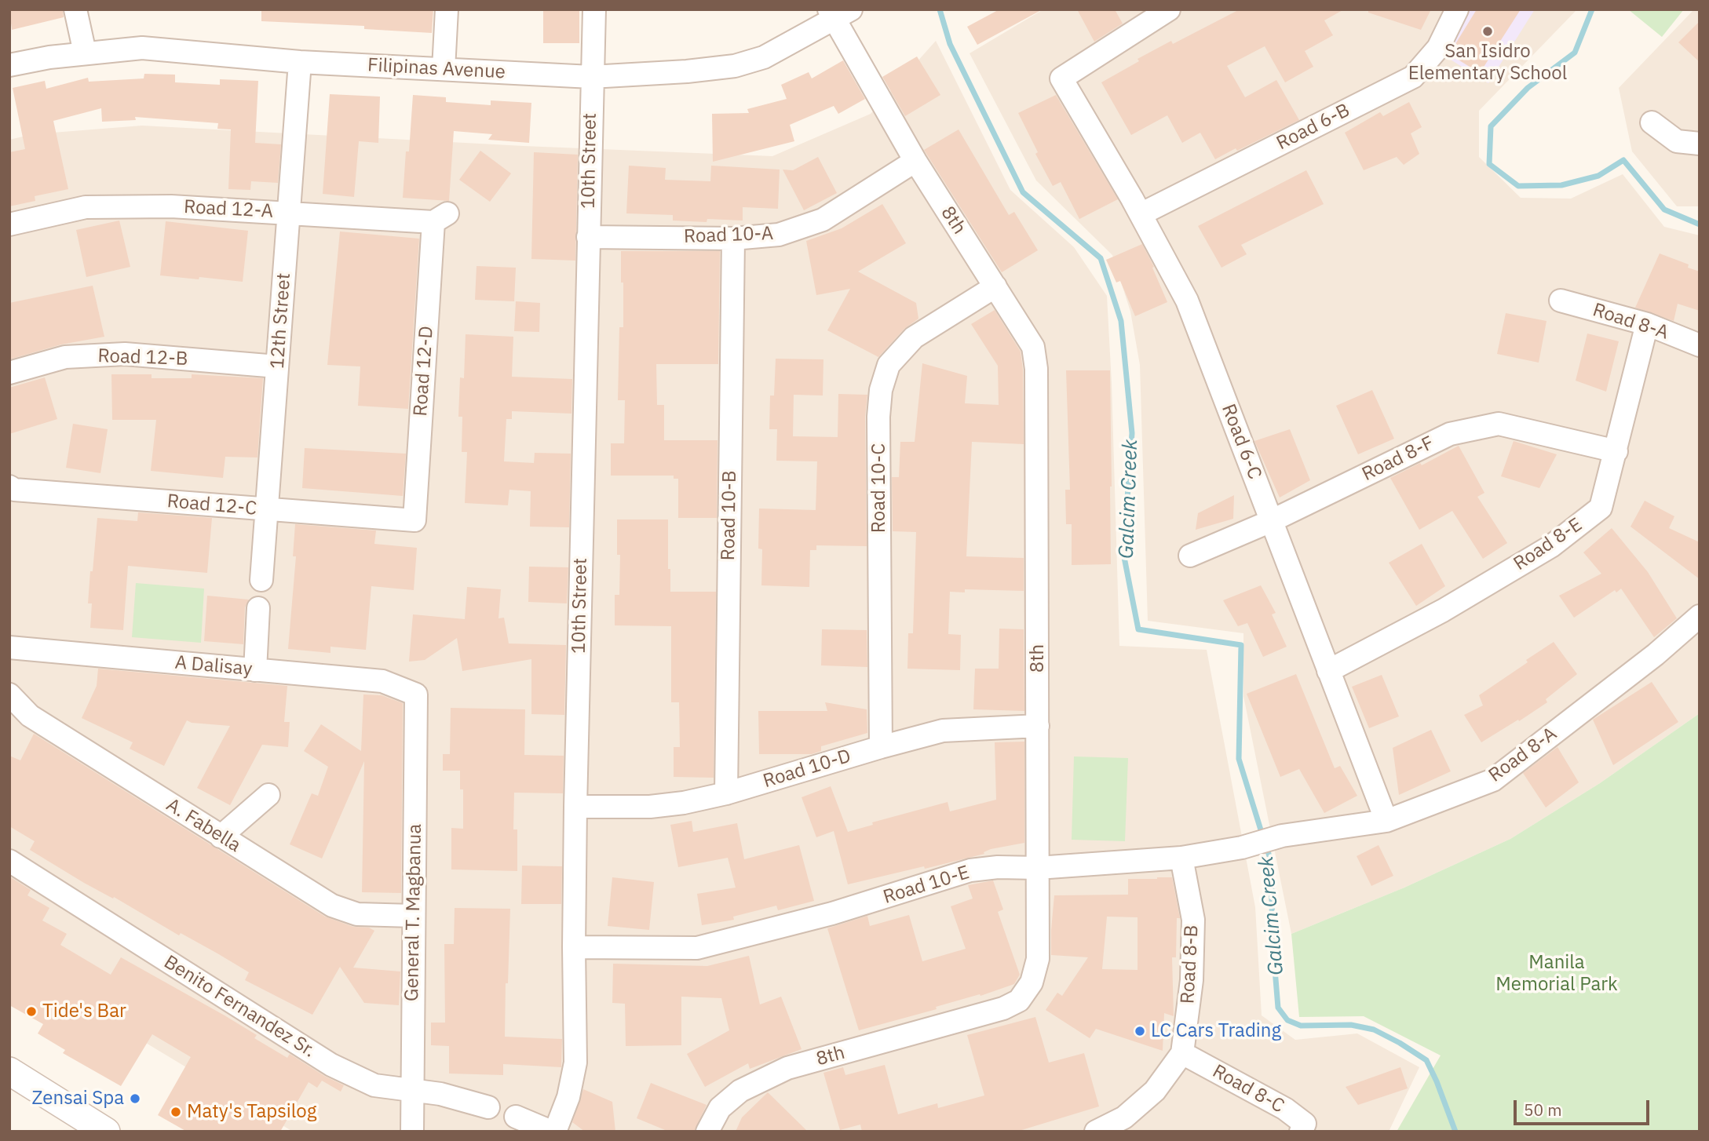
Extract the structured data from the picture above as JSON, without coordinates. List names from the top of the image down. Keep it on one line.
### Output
{"streets":{"street":["Filipinas Avenue","Road 6-B","10th Street","Road 12-A","8th","Road 10-A","12th Street","Road 8-A","Road 12-B","Road 12-D","Road 6-C","Road 8-F","Road 10-C","Road 12-C","Road 10-B","Road 8-E","A Dalisay","Road 10-D","A. Fabella","Road 10-E","General T. Magbanua","Road 8-B","Benito Fernandez Sr.","Road 8-C"]},"crossings":[["Filipinas Avenue","10th Street"],["Filipinas Avenue","8th"],["Filipinas Avenue","12th Street"],["Road 6-B","Road 6-C"],["10th Street","Road 10-A"],["10th Street","Road 10-D"],["10th Street","Road 10-E"],["Road 12-A","12th Street"],["Road 12-A","Road 12-D"],["8th","Road 10-A"],["8th","Road 10-C"],["8th","Road 10-D"],["8th","Road 10-E"],["Road 10-A","Road 10-B"],["12th Street","Road 12-B"],["12th Street","Road 12-C"],["Road 8-A","Road 6-C"],["Road 8-A","Road 8-E"],["Road 8-A","Road 10-E"],["Road 12-D","Road 12-C"],["Road 6-C","Road 8-F"],["Road 6-C","Road 8-E"],["Road 8-F","Road 8-E"],["Road 10-C","Road 10-D"],["Road 10-B","Road 10-D"],["A Dalisay","General T. Magbanua"],["A. Fabella","General T. Magbanua"],["Road 10-E","Road 8-B"],["General T. Magbanua","Benito Fernandez Sr."],["Road 8-B","Road 8-C"]],"water":["Galcim Creek"],"parks":["Manila Memorial Park"],"places":["San Isidro Elementary School","Tide's Bar","LC Cars Trading","Zensai Spa","Maty's Tapsilog"],"scale_bar":"50 m"}
